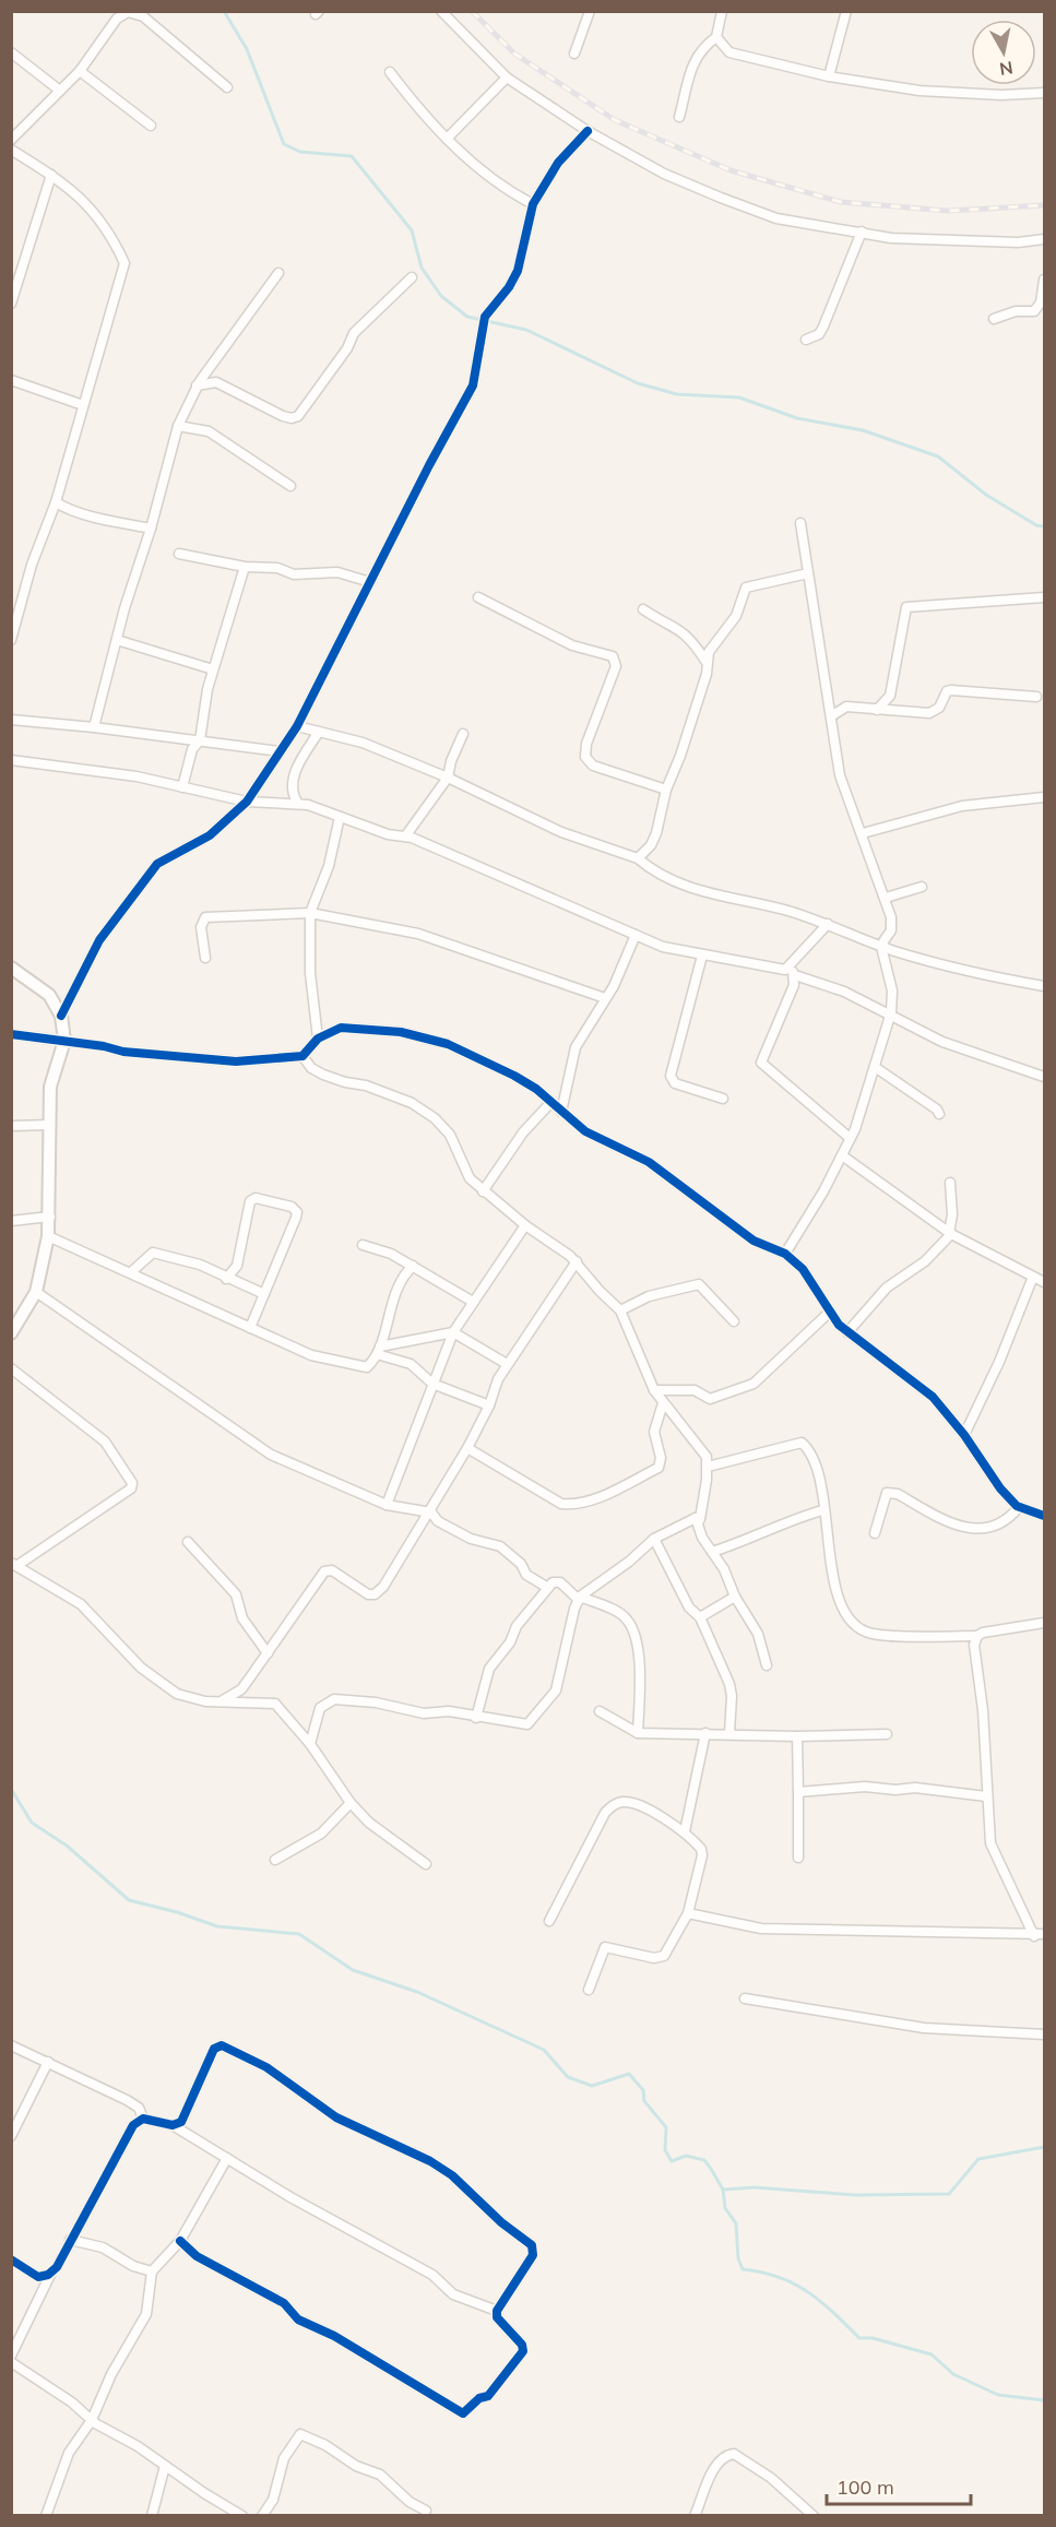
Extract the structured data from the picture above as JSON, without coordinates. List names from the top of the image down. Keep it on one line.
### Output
{"scale_bar":"100 m","north":"bottom"}
